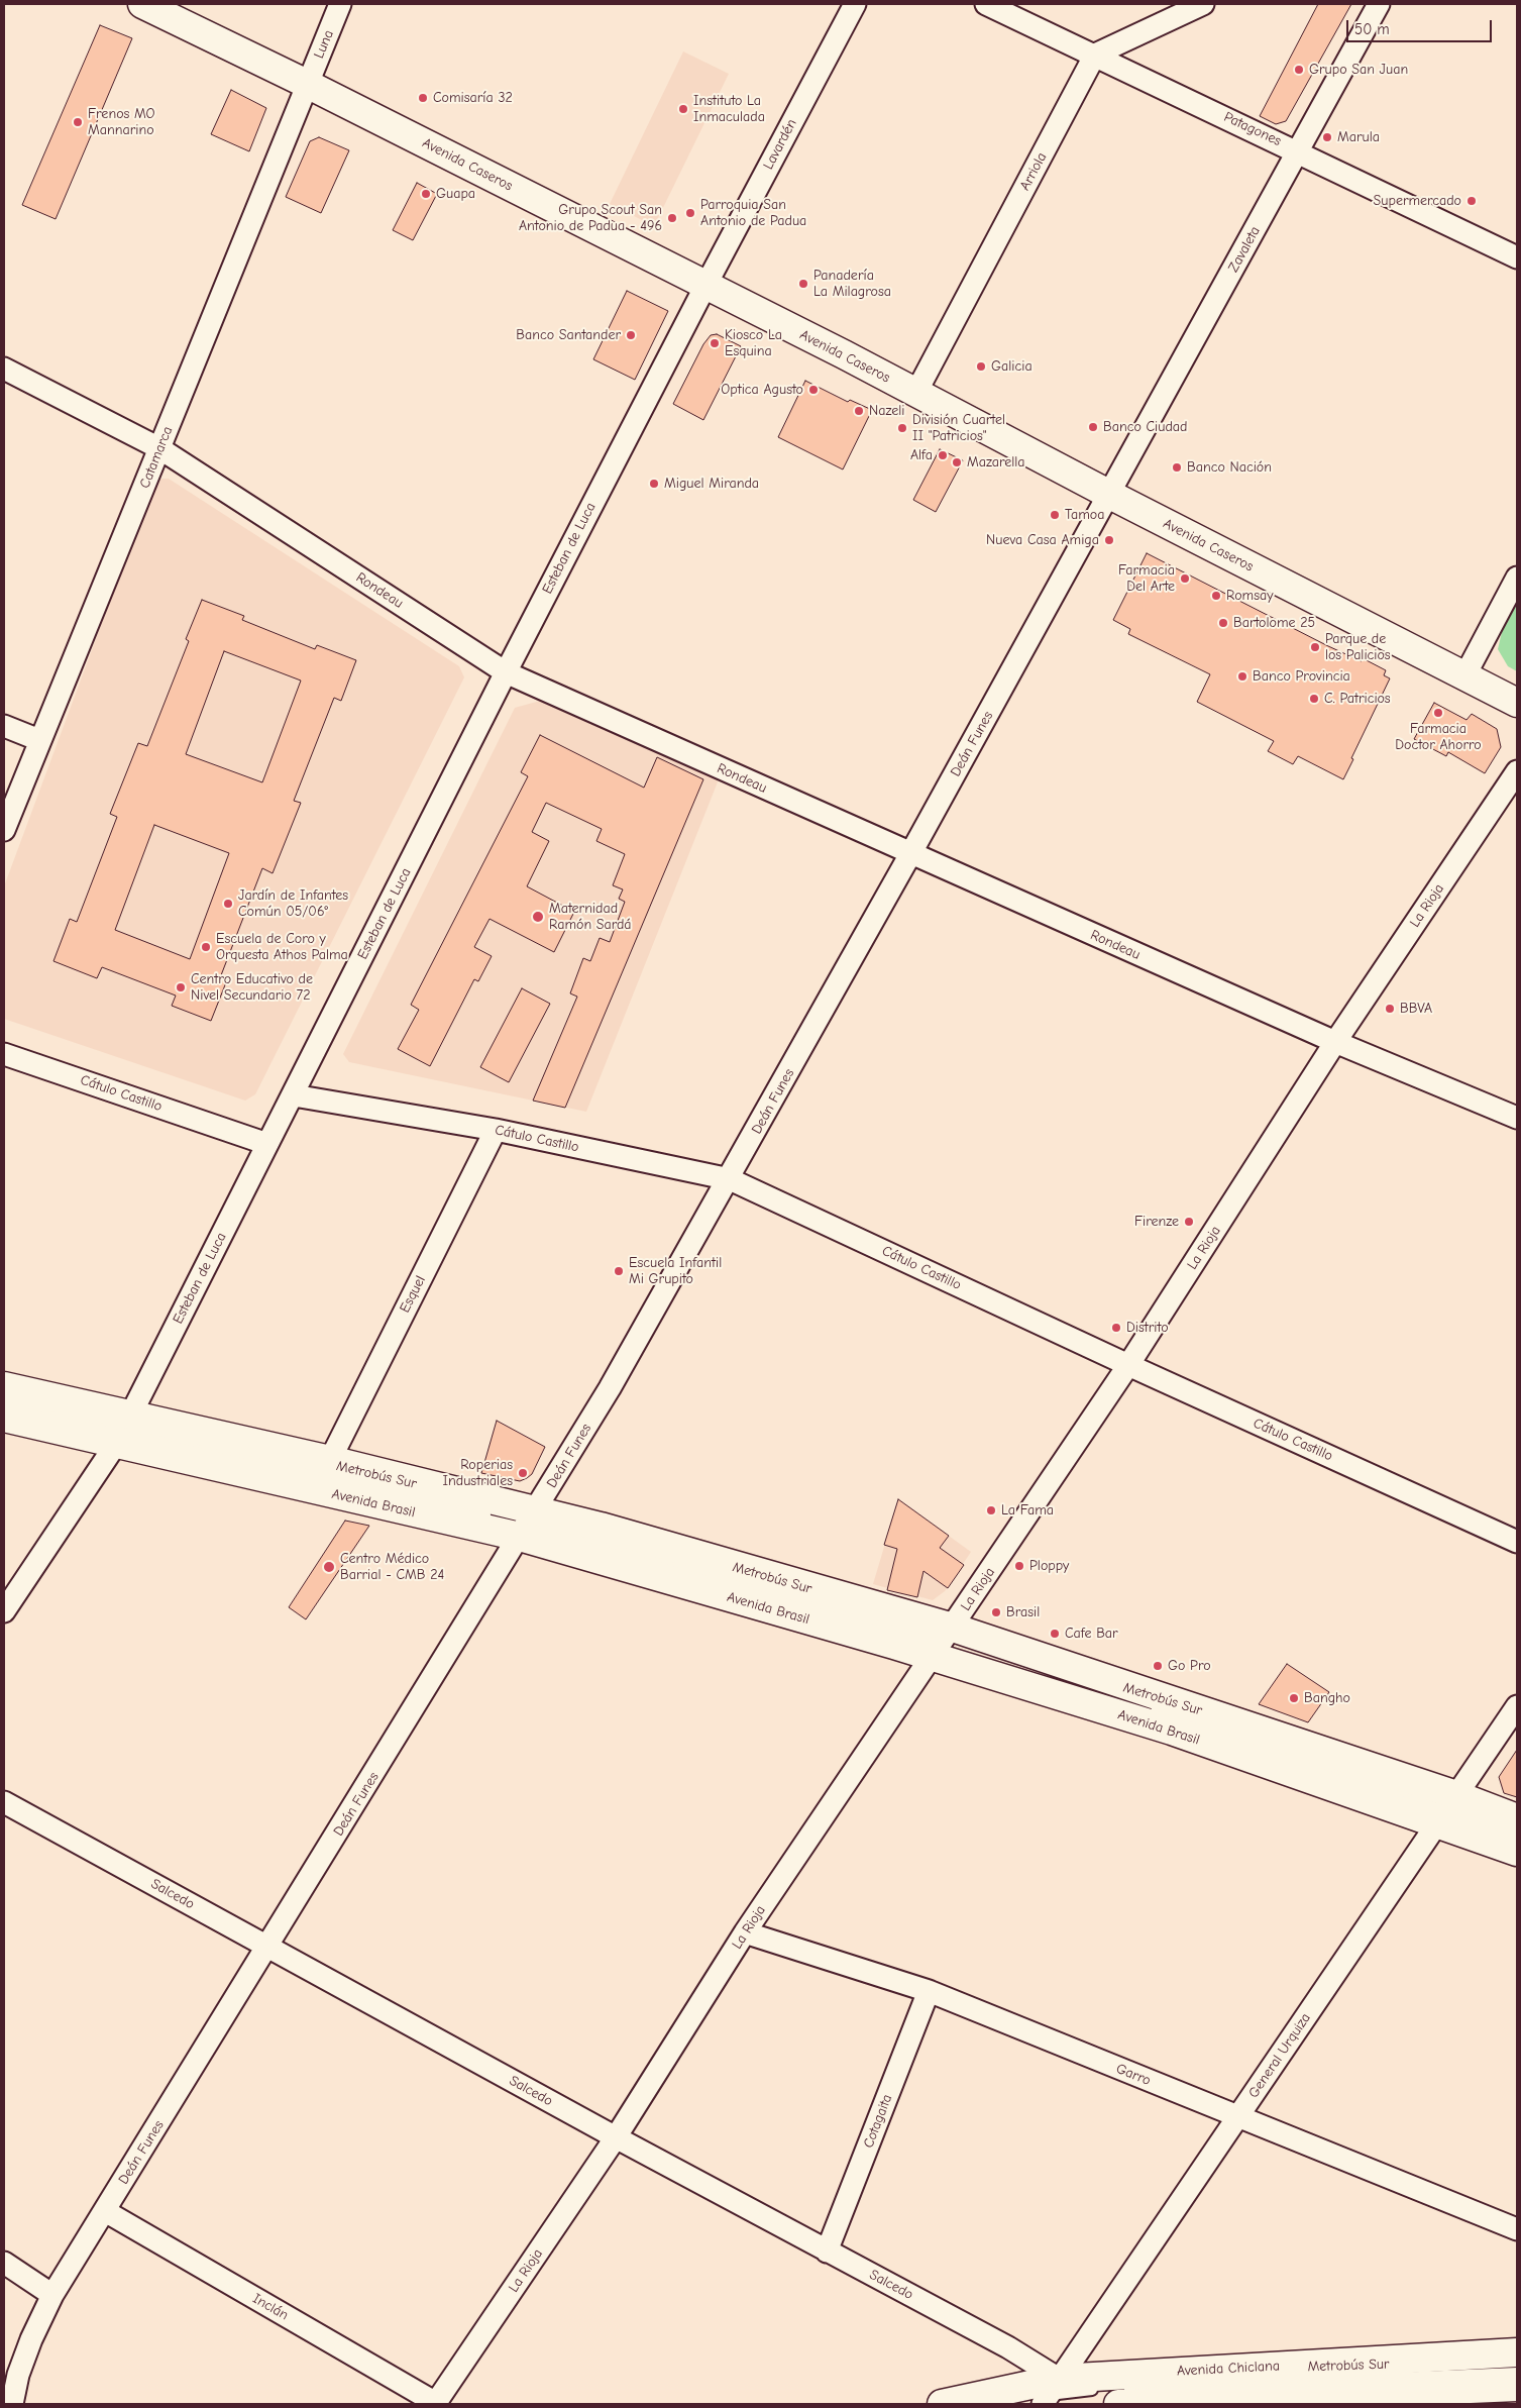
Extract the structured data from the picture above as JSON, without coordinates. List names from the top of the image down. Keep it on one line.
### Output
{"streets":{"main road":["Avenida Caseros","Avenida Brasil","Avenida Chiclana"],"street":["Luna","Patagones","Lavardén","Arriola","Zavaleta","Catamarca","Esteban de Luca","Rondeau","Deán Funes","La Rioja","Cátulo Castillo","Esquel","Salcedo","General Urquiza","Garro","Cotagaita","Inclán"],"lane":["Metrobús Sur"]},"crossings":[["Luna","Avenida Caseros"],["Luna","Catamarca"],["Patagones","Arriola"],["Patagones","Zavaleta"],["Lavardén","Avenida Caseros"],["Lavardén","Esteban de Luca"],["Avenida Caseros","Arriola"],["Avenida Caseros","Zavaleta"],["Avenida Caseros","Catamarca"],["Avenida Caseros","Esteban de Luca"],["Avenida Caseros","Deán Funes"],["Zavaleta","Deán Funes"],["Catamarca","Rondeau"],["Esteban de Luca","Rondeau"],["Esteban de Luca","Cátulo Castillo"],["Esteban de Luca","Metrobús Sur"],["Esteban de Luca","Avenida Brasil"],["Rondeau","Deán Funes"],["Rondeau","La Rioja"],["Deán Funes","Cátulo Castillo"],["Deán Funes","Avenida Brasil"],["Deán Funes","Salcedo"],["Deán Funes","Inclán"],["La Rioja","Cátulo Castillo"],["La Rioja","Avenida Brasil"],["La Rioja","Salcedo"],["La Rioja","Garro"],["La Rioja","Inclán"],["Cátulo Castillo","Esquel"],["Esquel","Avenida Brasil"],["Metrobús Sur","Avenida Brasil"],["Metrobús Sur","Salcedo"],["Metrobús Sur","General Urquiza"],["Metrobús Sur","Avenida Chiclana"],["Avenida Brasil","General Urquiza"],["Salcedo","General Urquiza"],["Salcedo","Cotagaita"],["Salcedo","Avenida Chiclana"],["General Urquiza","Garro"],["General Urquiza","Avenida Chiclana"],["Garro","Cotagaita"]],"places":["Grupo San Juan","Comisaría 32","Instituto La Inmaculada","Frenos MO Mannarino","Marula","Guapa","Supermercado","Parroquia San Antonio de Padua","Grupo Scout San Antonio de Padua - 496","Panadería La Milagrosa","Banco Santander","Kiosco La Esquina","Galicia","Optica Agusto","Nazeli","Banco Ciudad","División Cuartel II \"Patricios\"","Alfa","Mazarella","Banco Nación","Miguel Miranda","Tamoa","Nueva Casa Amiga","Farmacia Del Arte","Romsay","Bartolome 25","Parque de los Palicios","Banco Provincia","C. Patricios","Farmacia Doctor Ahorro","Jardín de Infantes Común 05/06°","Maternidad Ramón Sardá","Escuela de Coro y Orquesta Athos Palma","Centro Educativo de Nivel Secundario 72","BBVA","Firenze","Escuela Infantil Mi Grupito","Distrito","Roperias Industriales","La Fama","Ploppy","Centro Médico Barrial - CMB 24","Brasil","Cafe Bar","Go Pro","Bangho"],"scale_bar":"50 m"}
